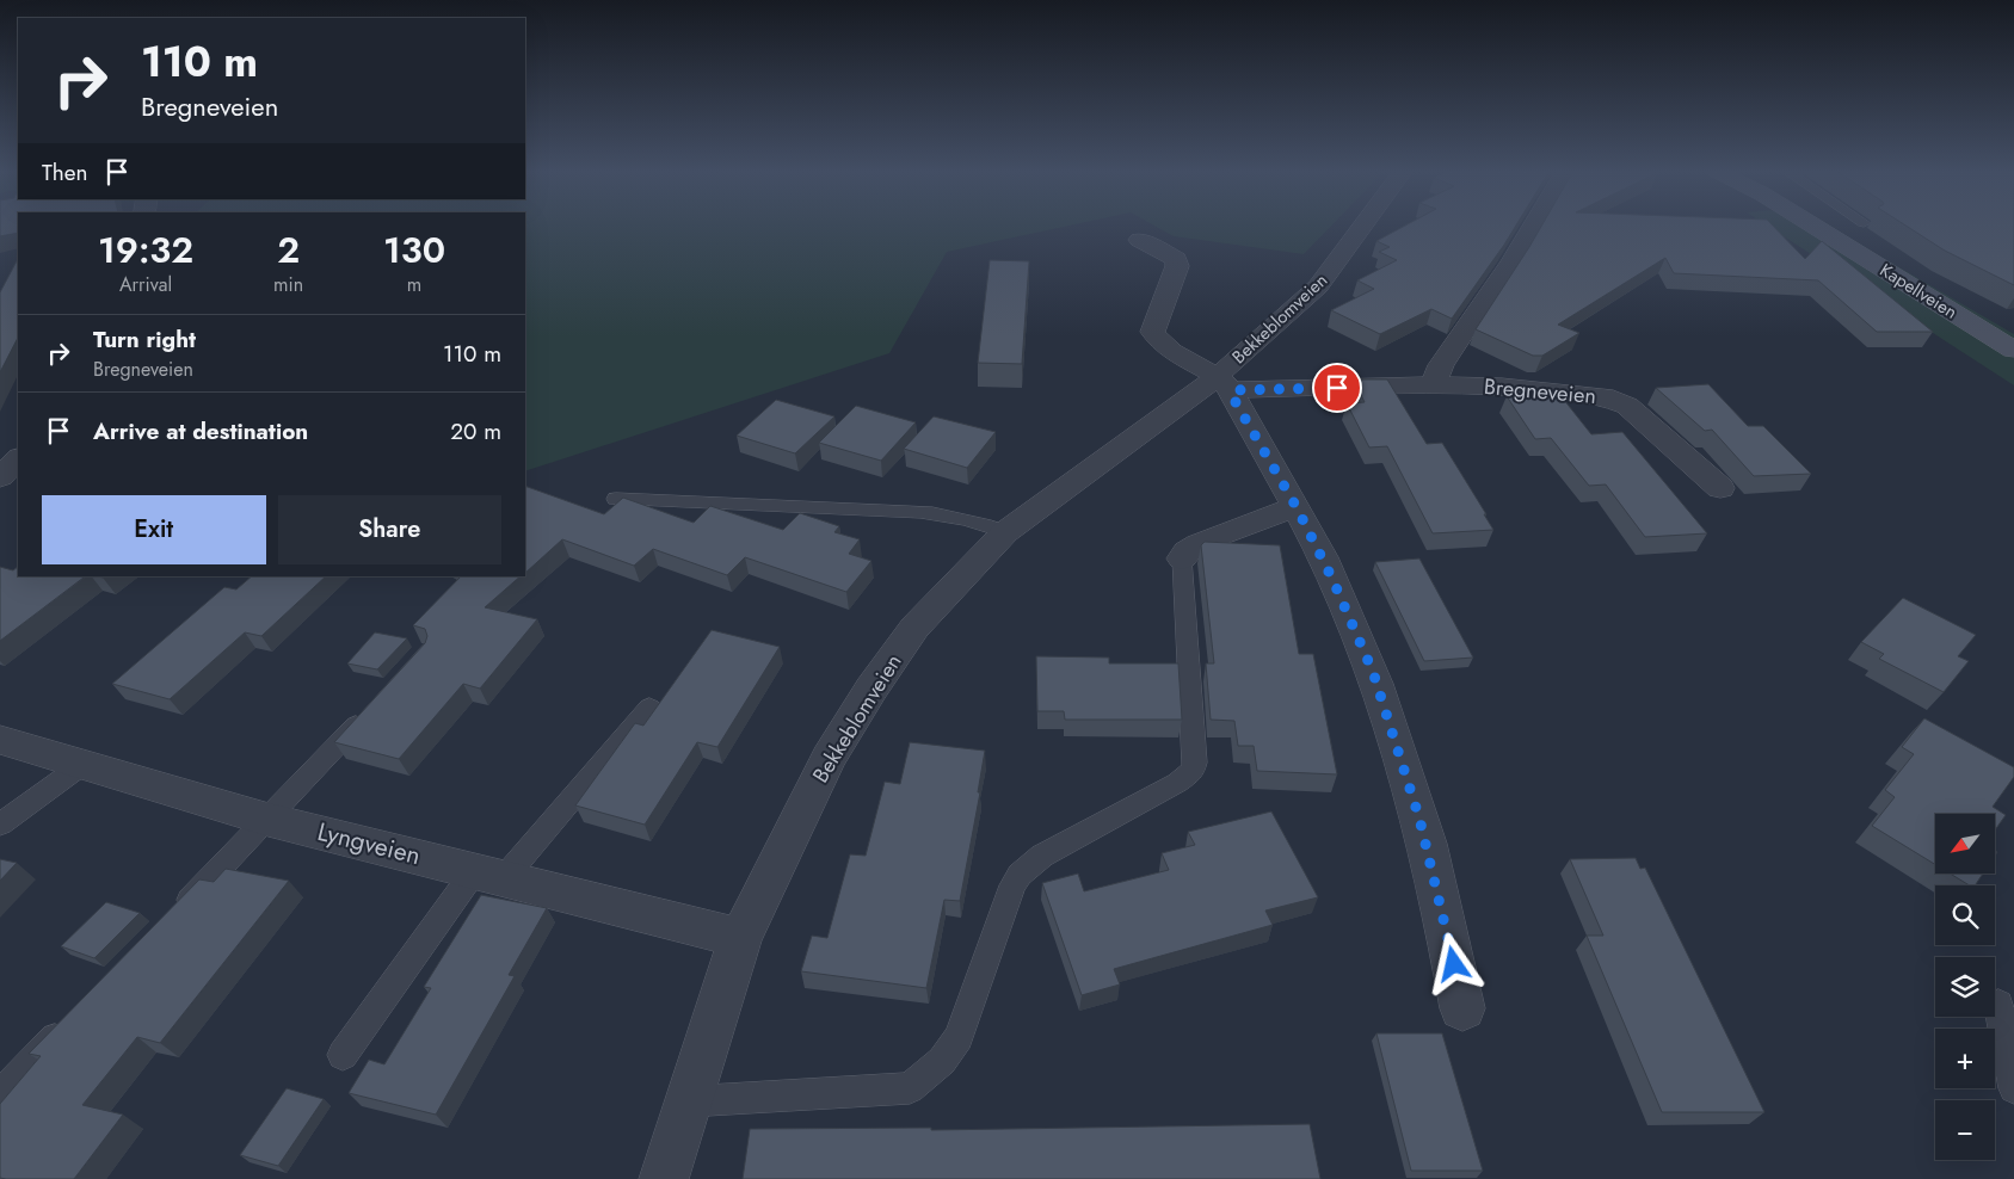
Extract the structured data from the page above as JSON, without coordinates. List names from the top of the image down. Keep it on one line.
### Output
{"streets":{"main road":["Kapellveien"],"street":["Bekkeblomveien","Bregneveien","Lyngveien"]},"crossings":[["Bekkeblomveien","Bregneveien"],["Bekkeblomveien","Lyngveien"]],"north":"bottom left","page":{"turn":["110 m","Bregneveien"],"then":"Then","eta":["19:32","Arrival","2","min","130","m"],"list":[{"name":"Turn right","note":"Bregneveien","value":"110 m"},{"name":"Arrive at destination","value":"20 m"}],"buttons":["Exit","Share"],"map_buttons":["+","−"]}}
